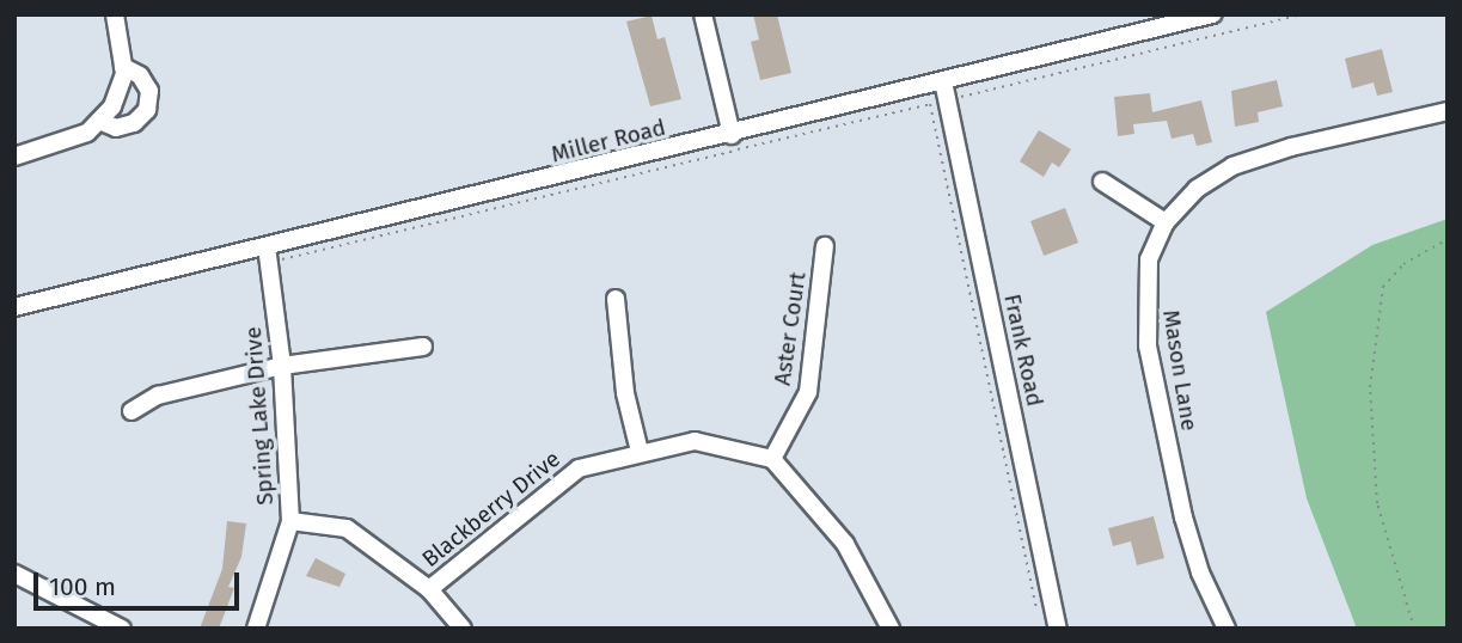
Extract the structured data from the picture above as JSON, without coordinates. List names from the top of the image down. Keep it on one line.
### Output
{"streets":{"street":["Miller Road","Aster Court","Frank Road","Mason Lane","Spring Lake Drive","Blackberry Drive"]},"crossings":[["Miller Road","Frank Road"],["Miller Road","Spring Lake Drive"],["Aster Court","Blackberry Drive"]],"scale_bar":"100 m"}
